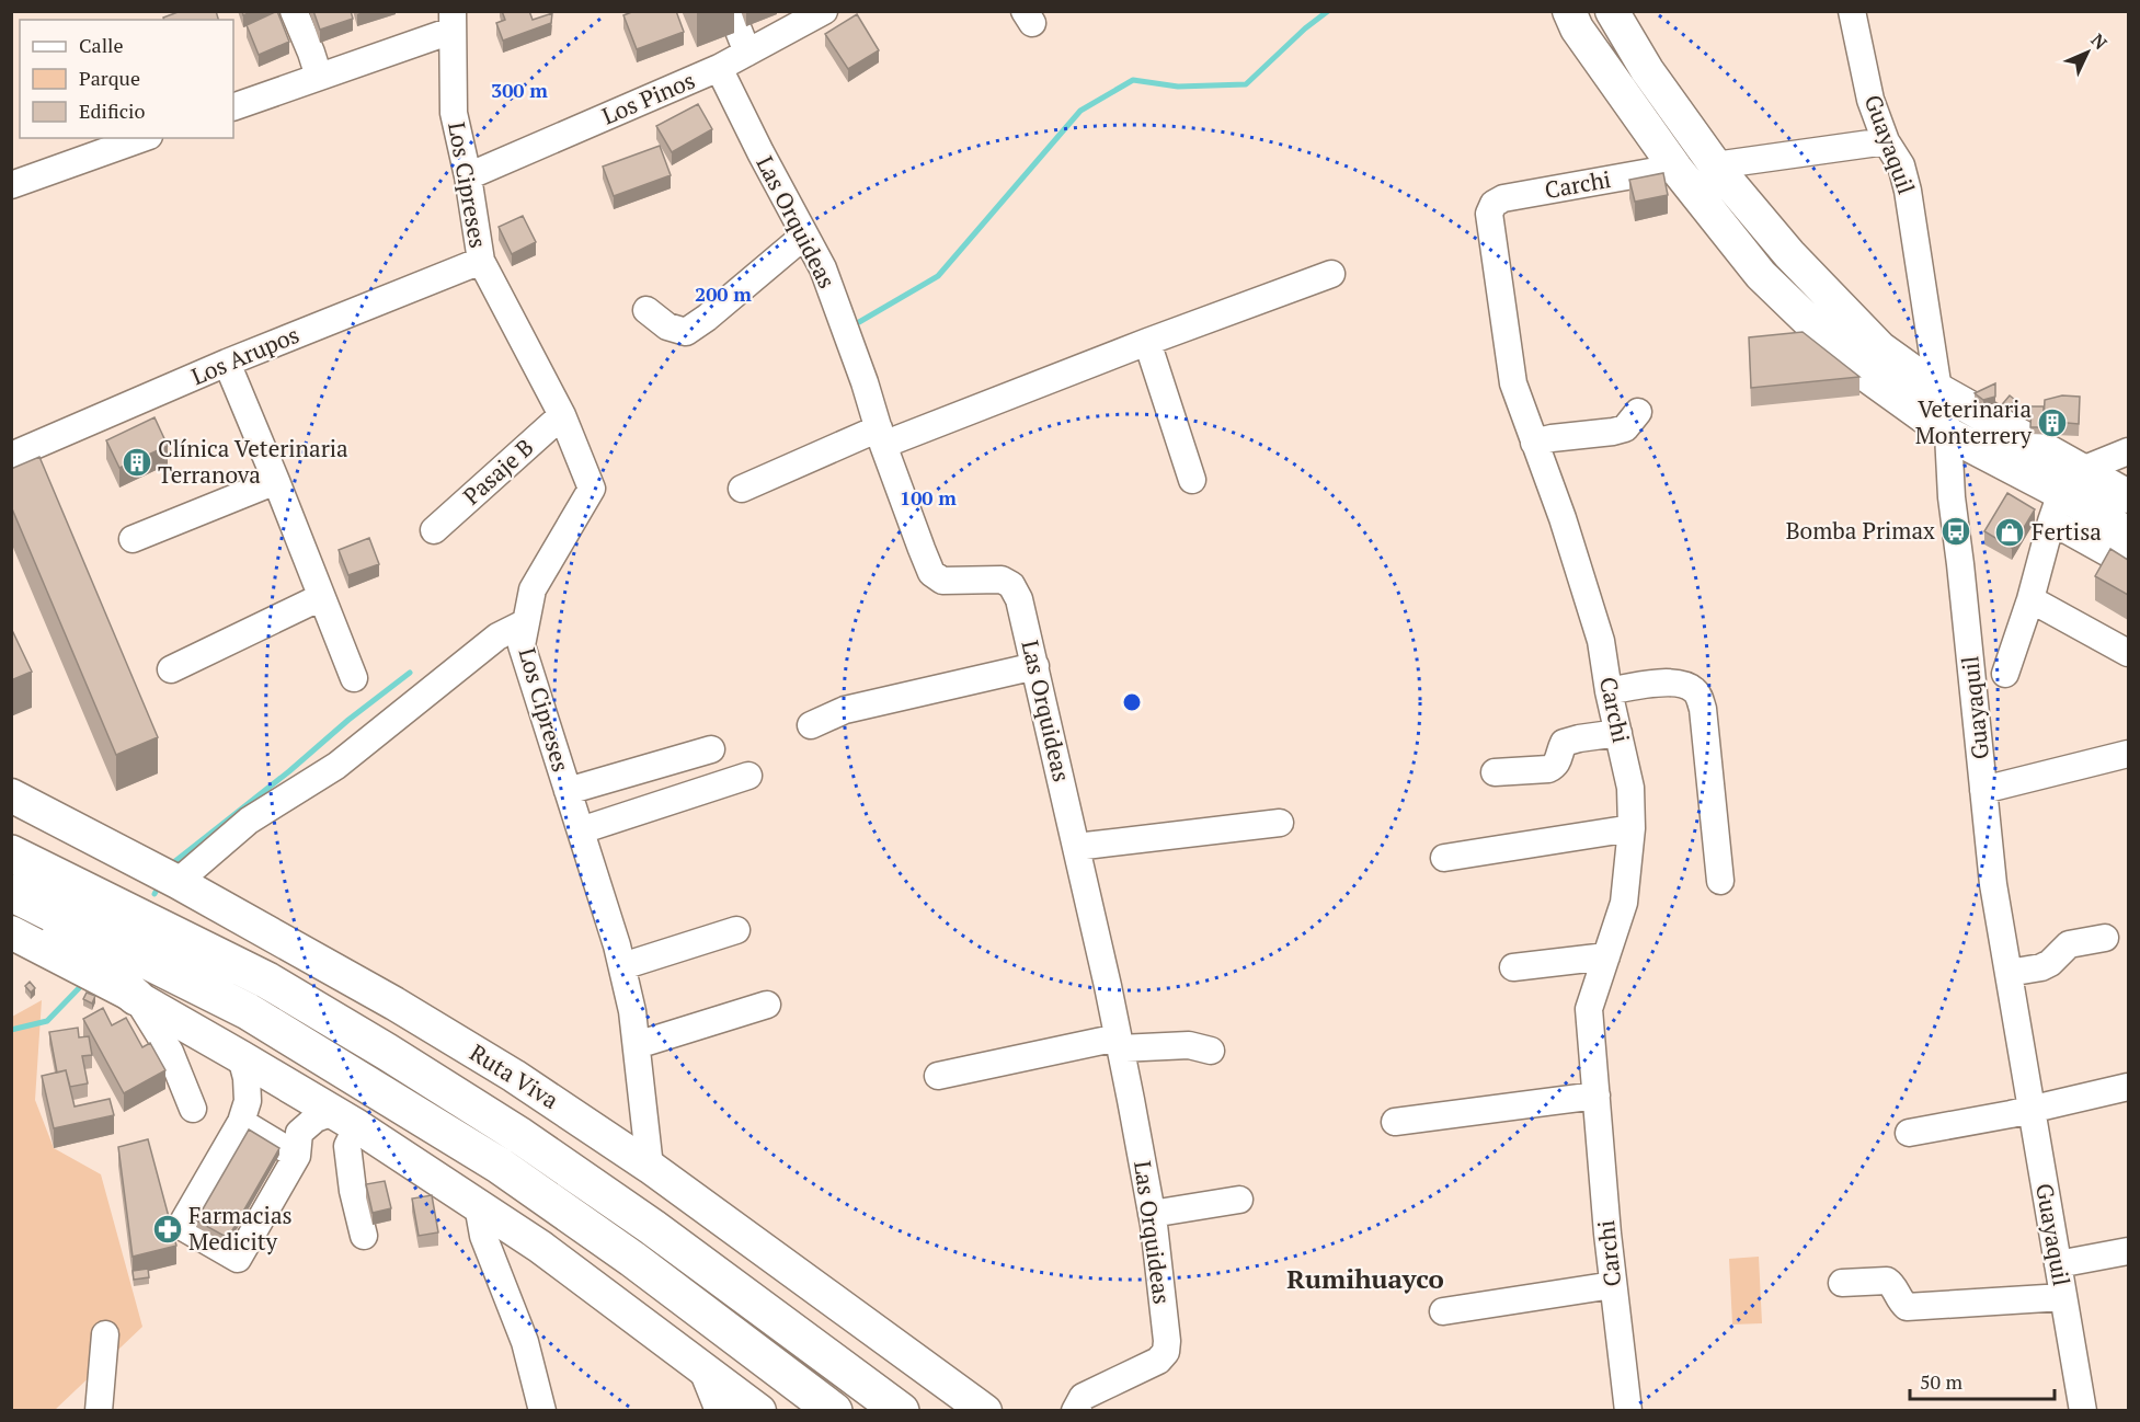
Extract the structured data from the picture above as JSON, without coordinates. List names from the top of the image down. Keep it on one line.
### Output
{"streets":{"highway":["Ruta Viva"],"street":["Los Pinos","Guayaquil","Los Cipreses","Carchi","Las Orquideas","Los Arupos","Pasaje B"]},"crossings":[["Los Pinos","Los Cipreses"],["Los Pinos","Las Orquideas"],["Los Cipreses","Los Arupos"],["Los Cipreses","Pasaje B"],["Los Cipreses","Ruta Viva"]],"districts":["Rumihuayco"],"places":{"building":["Veterinaria Monterrery","Clínica Veterinaria Terranova"],"bus stop":["Bomba Primax"],"shop":["Fertisa"],"pharmacy":["Farmacias Medicity"]},"legend":["Calle","Parque","Edificio"],"scale_bar":"50 m","north":"top right","rings":["300 m","200 m","100 m"]}
